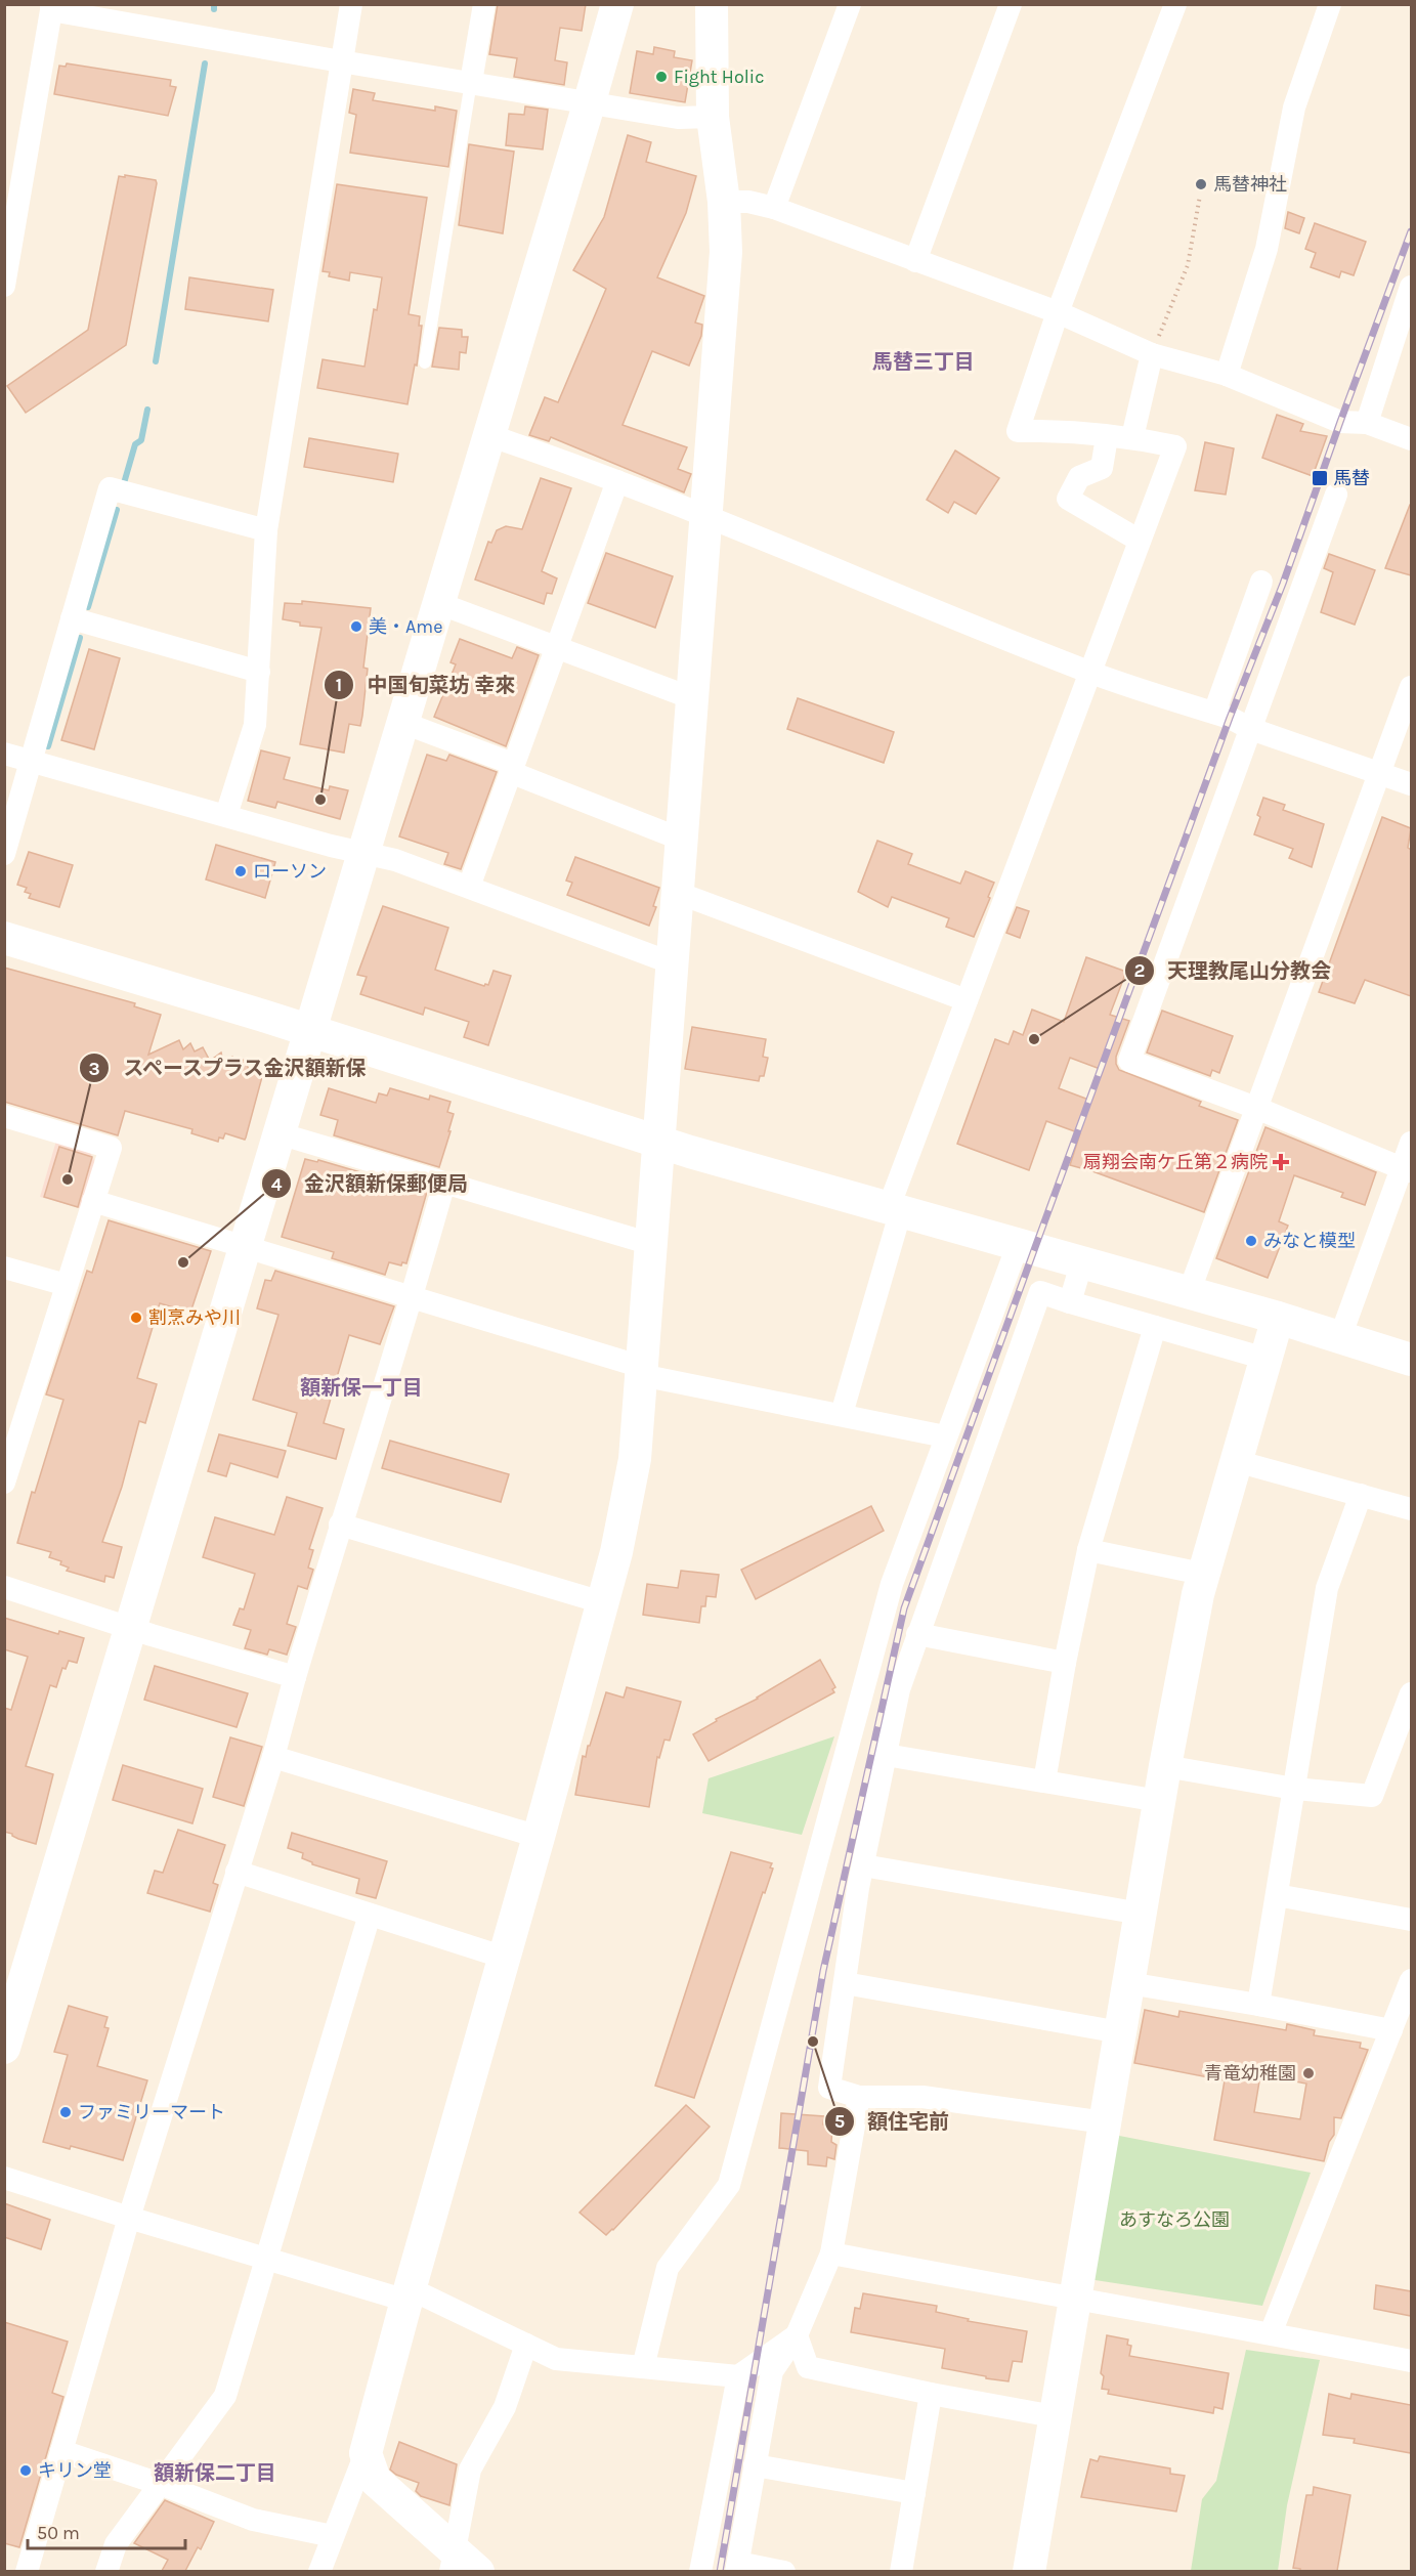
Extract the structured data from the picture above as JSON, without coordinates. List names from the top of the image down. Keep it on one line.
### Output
{"districts":["馬替三丁目","額新保一丁目","額新保二丁目"],"parks":["あすなろ公園"],"places":{"other":["Fight Holic","馬替神社","美・Ame","中国旬菜坊 幸來","ローソン","天理教尾山分教会","スペースプラス金沢額新保","みなと模型","金沢額新保郵便局","割烹みや川","額住宅前","青竜幼稚園","ファミリーマート","キリン堂"],"transit":["馬替"],"health":["扇翔会南ケ丘第２病院"]},"scale_bar":"50 m"}
